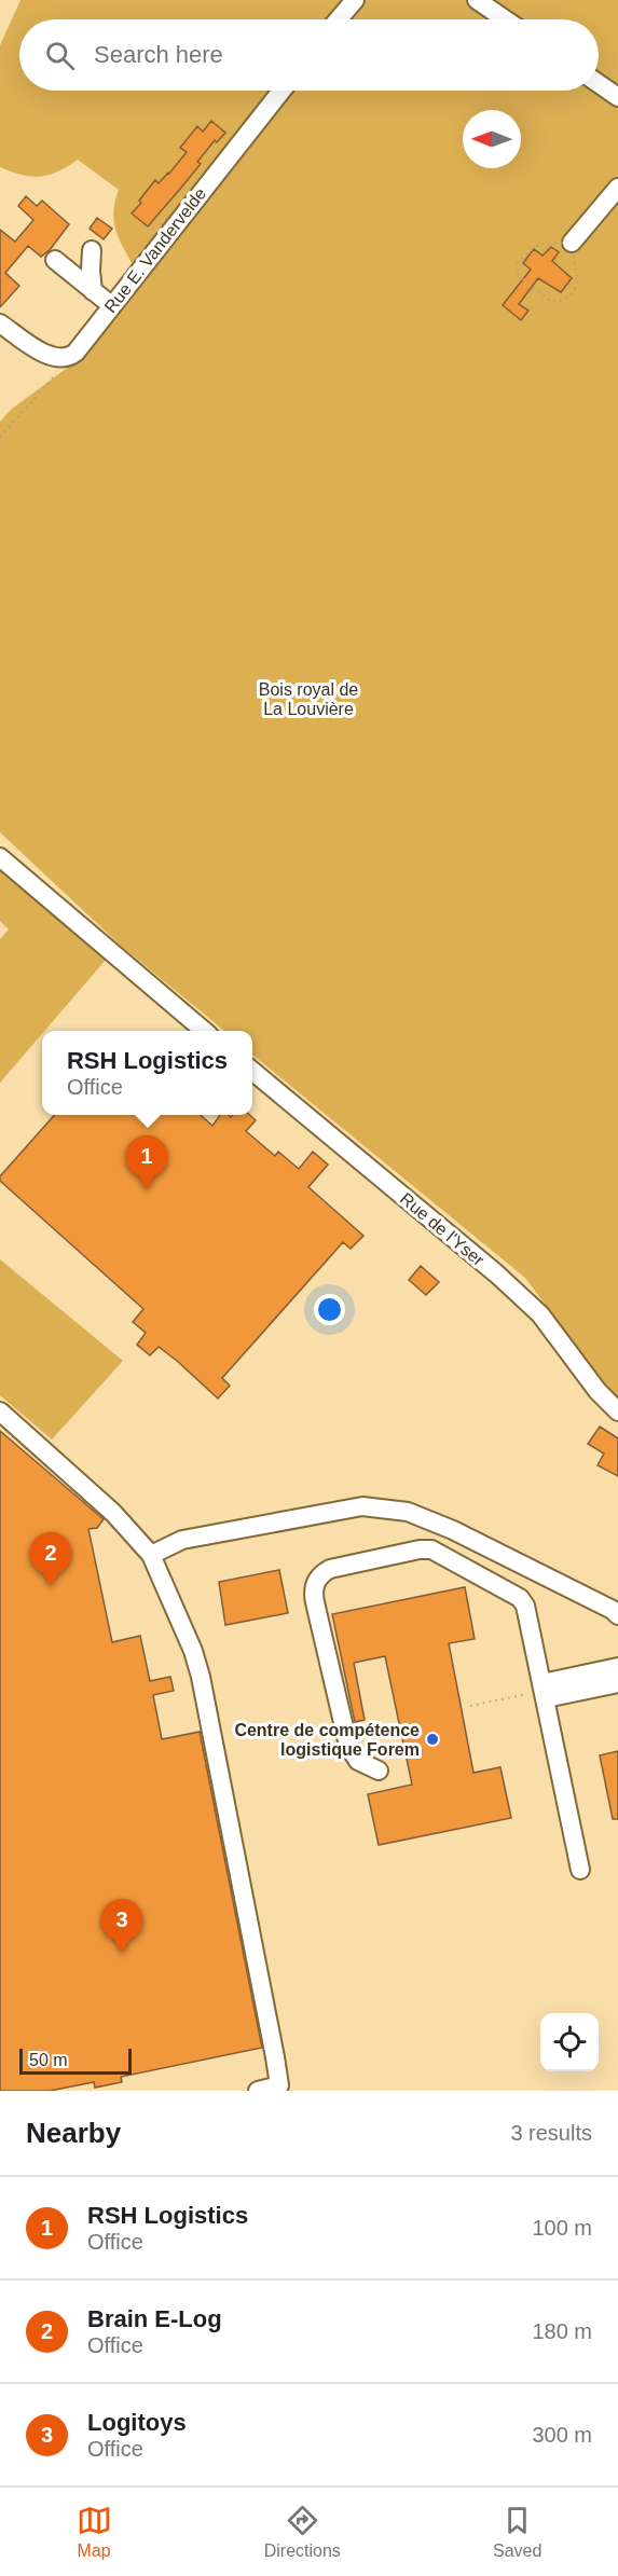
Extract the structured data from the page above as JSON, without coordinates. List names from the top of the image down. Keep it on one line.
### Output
{"streets":{"street":["Rue E. Vandervelde","Rue de l'Yser"]},"parks":["Bois royal de La Louvière"],"places":["Centre de compétence logistique Forem"],"scale_bar":"50 m","north":"left","page":{"search":"Search here","popup":["RSH Logistics","Office"],"pins":["1","2","3"],"scale":"50 m","heading":["Nearby","3 results"],"list":[{"mark":"1","name":"RSH Logistics","note":"Office","value":"100 m"},{"mark":"2","name":"Brain E-Log","note":"Office","value":"180 m"},{"mark":"3","name":"Logitoys","note":"Office","value":"300 m"}],"nav":["Map","Directions","Saved"]}}
